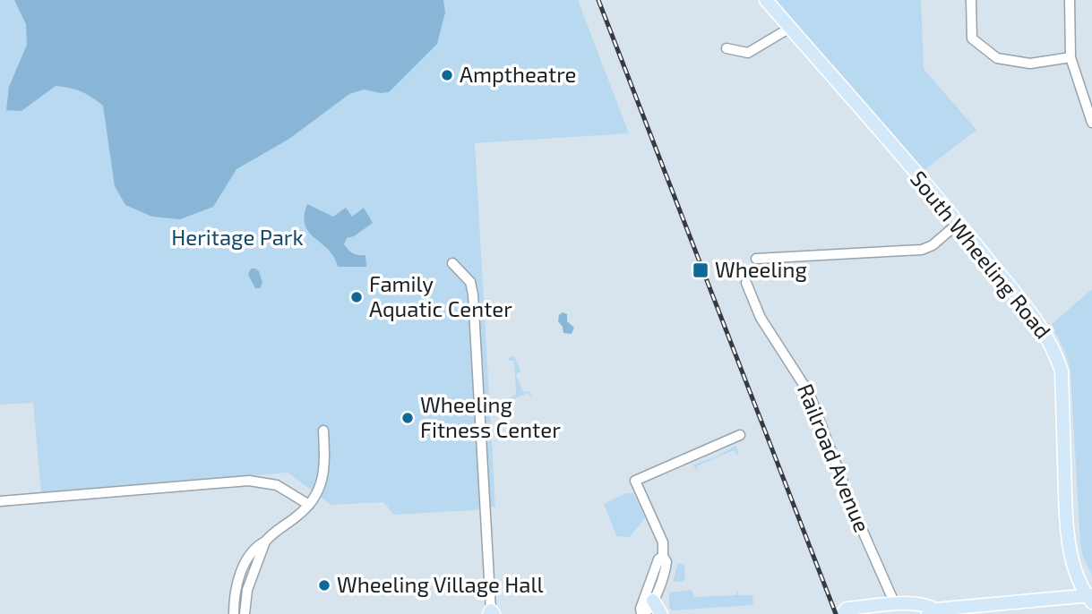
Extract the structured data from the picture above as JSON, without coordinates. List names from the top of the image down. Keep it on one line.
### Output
{"streets":{"main road":["South Wheeling Road"],"street":["Railroad Avenue"]},"parks":["Heritage Park"],"places":{"other":["Amptheatre","Family Aquatic Center","Wheeling Fitness Center","Wheeling Village Hall"],"transit":["Wheeling"]}}
